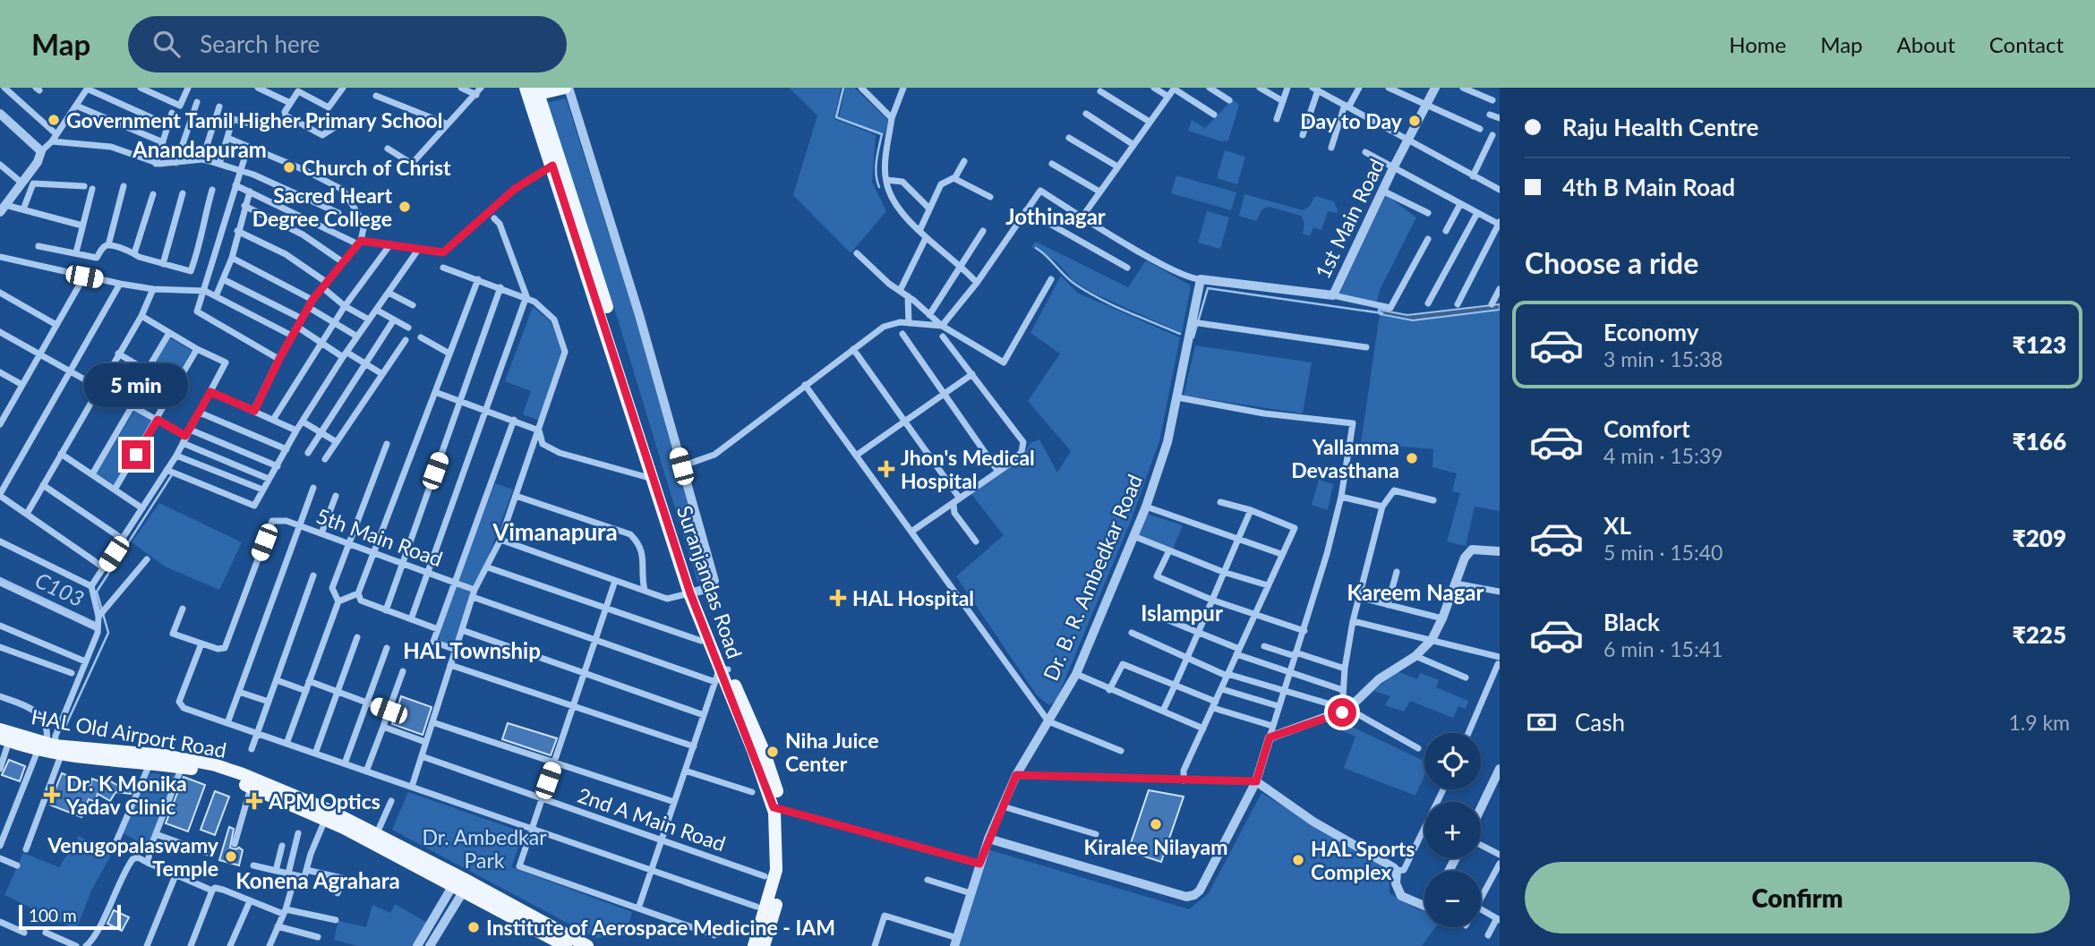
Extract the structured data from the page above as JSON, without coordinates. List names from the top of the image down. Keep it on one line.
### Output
{"streets":{"main road":["Suranjandas Road","HAL Old Airport Road"],"street":["1st Main Road","5th Main Road","Dr. B. R. Ambedkar Road","2nd A Main Road"]},"crossings":[["1st Main Road","Dr. B. R. Ambedkar Road"],["5th Main Road","Suranjandas Road"]],"districts":["Anandapuram","Jothinagar","Vimanapura","Kareem Nagar","Islampur","HAL Township","Konena Agrahara"],"water":["C103"],"parks":["Dr. Ambedkar Park"],"places":{"other":["Government Tamil Higher Primary School","Day to Day","Church of Christ","Sacred Heart Degree College","Yallamma Devasthana","Niha Juice Center","Kiralee Nilayam","Venugopalaswamy Temple","HAL Sports Complex","Institute of Aerospace Medicine - IAM"],"health":["Jhon's Medical Hospital","HAL Hospital","Dr. K Monika Yadav Clinic","APM Optics"]},"scale_bar":"100 m","page":{"header":"Map","search":"Search here","nav":["Home","Map","About","Contact"],"banner":["Raju Health Centre","4th B Main Road"],"heading":"Choose a ride","list":[{"name":"Economy","note":"3 min · 15:38","value":"₹123"},{"name":"Comfort","note":"4 min · 15:39","value":"₹166"},{"name":"XL","note":"5 min · 15:40","value":"₹209"},{"name":"Black","note":"6 min · 15:41","value":"₹225"}],"bubble":"5 min","pay":["Cash","1.9 km"],"map_buttons":["+","−"],"buttons":"Confirm","scale":"100 m"}}
